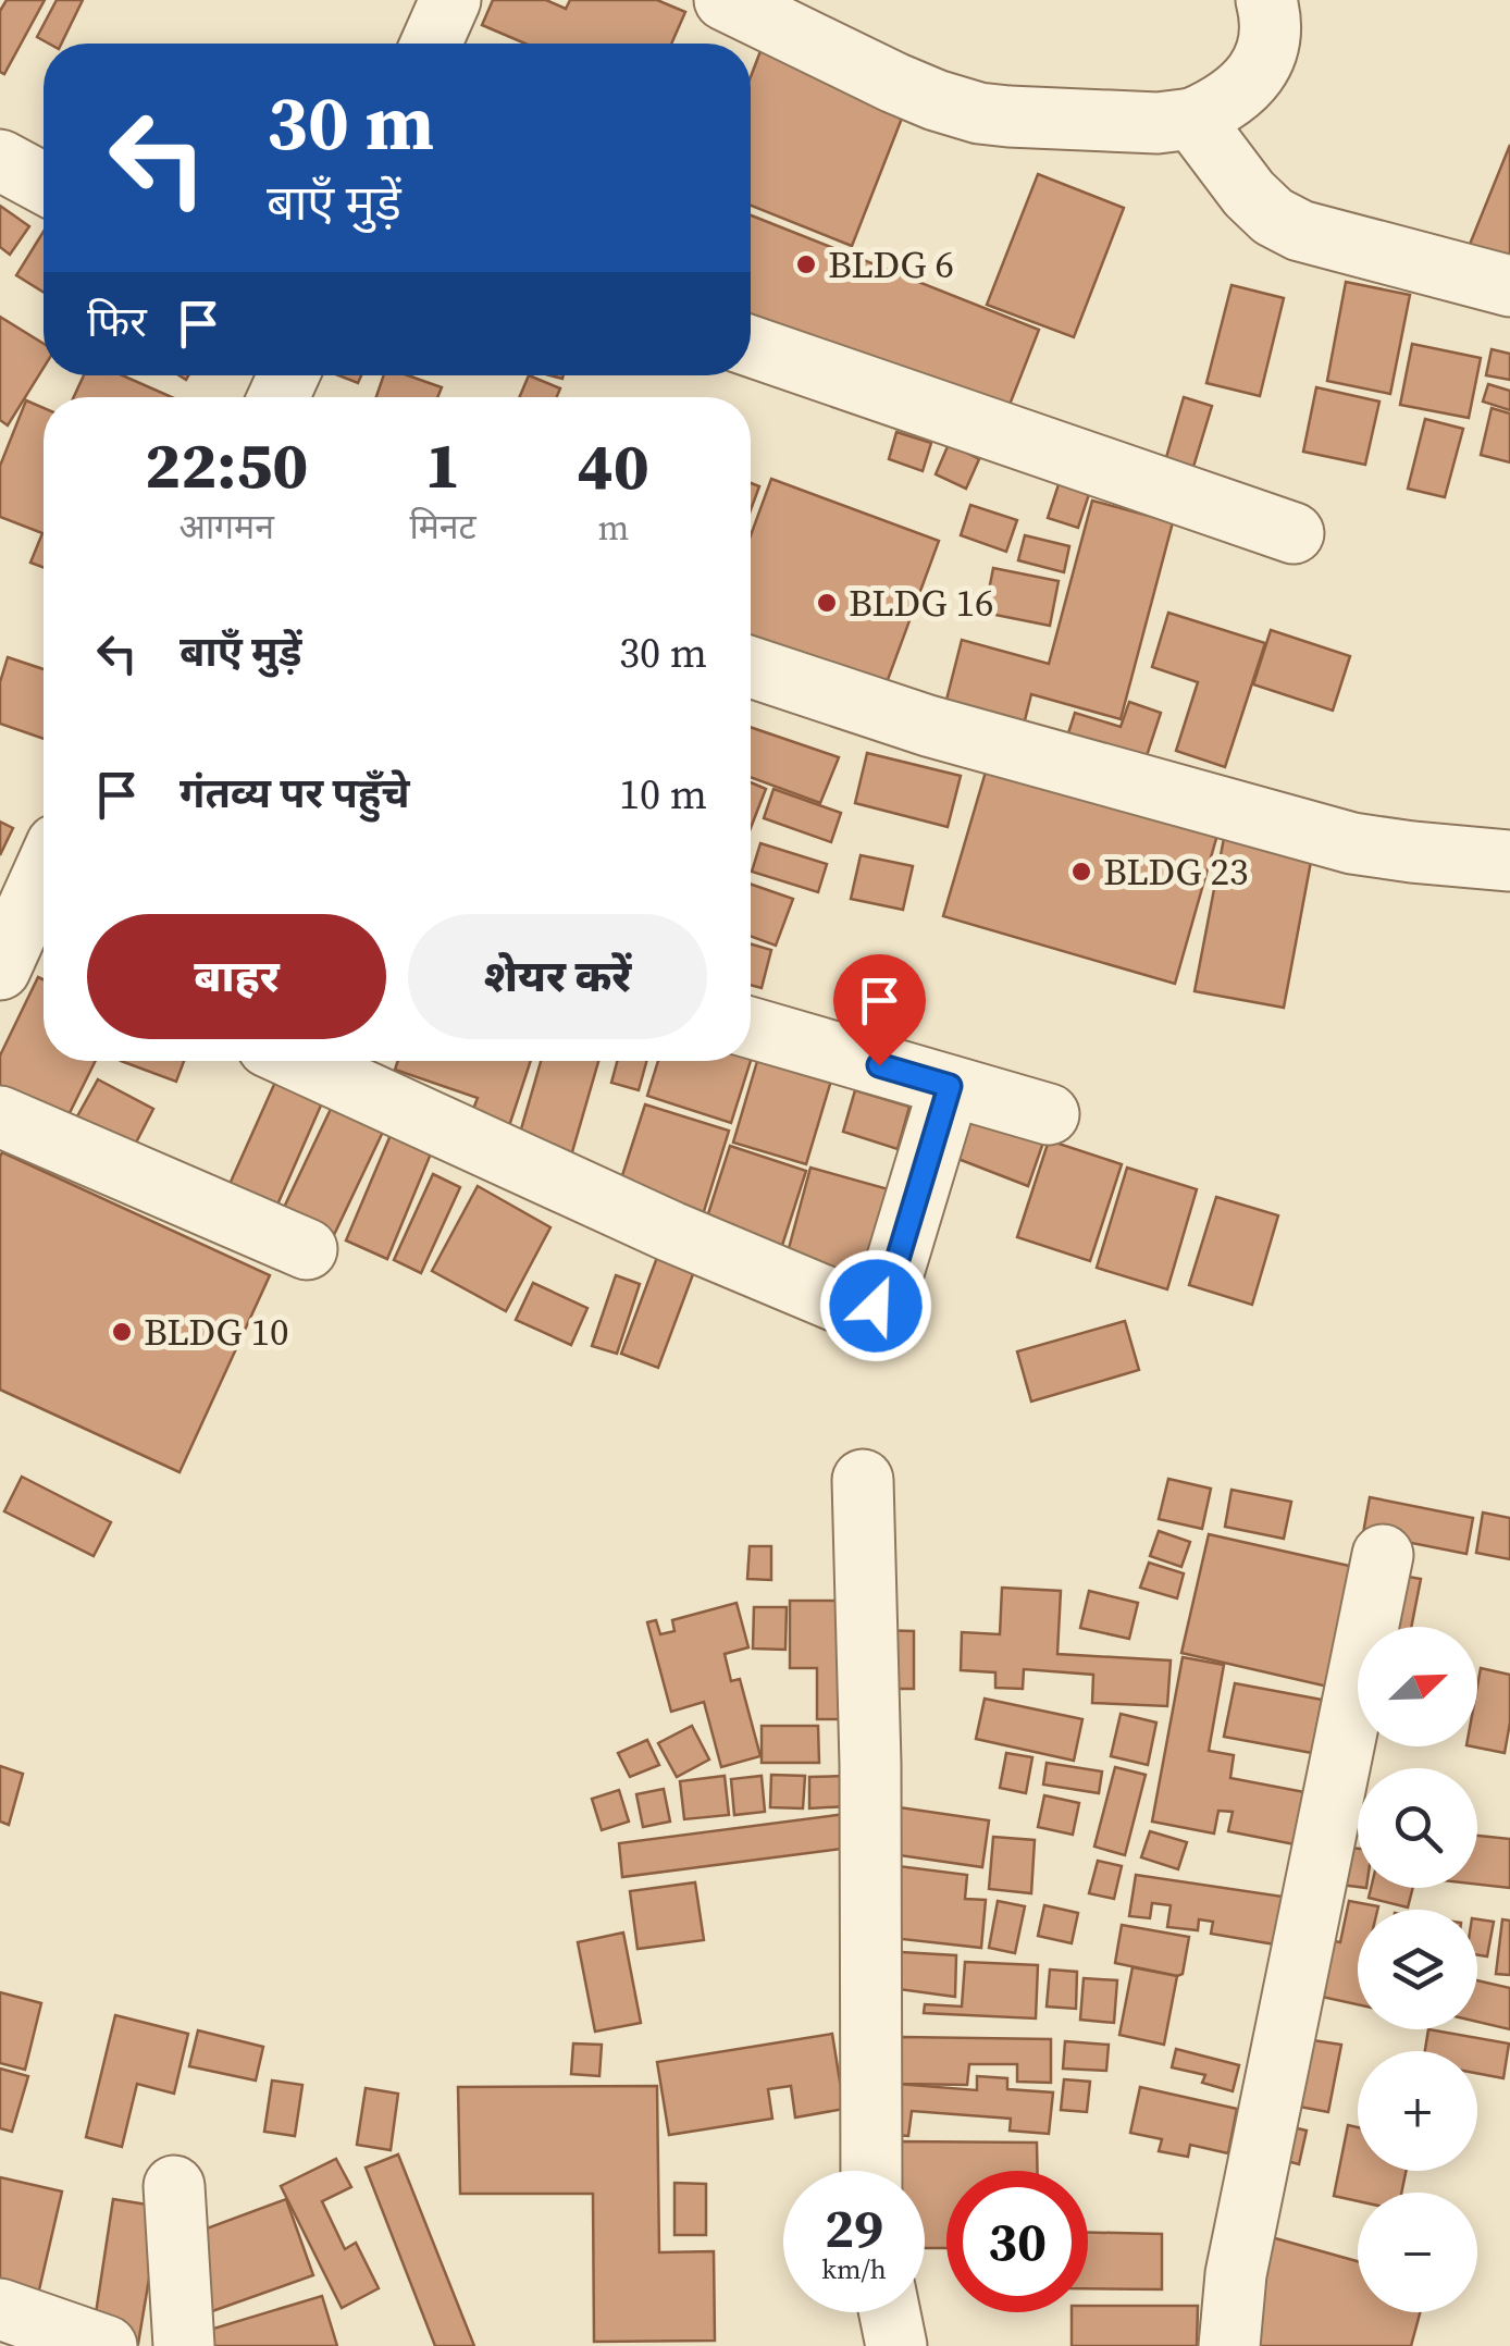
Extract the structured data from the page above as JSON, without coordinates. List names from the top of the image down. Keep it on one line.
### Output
{"places":["BLDG 6","BLDG 16","BLDG 23","BLDG 10"],"north":"top right","page":{"turn":["30 m","बाएँ मुड़ें"],"then":"फिर","eta":["22:50","आगमन","1","मिनट","40","m"],"list":[{"name":"बाएँ मुड़ें","value":"30 m"},{"name":"गंतव्य पर पहुँचे","value":"10 m"}],"buttons":["बाहर","शेयर करें"],"map_buttons":["+","−"],"speed":"29 km/h","limit":"30"}}
